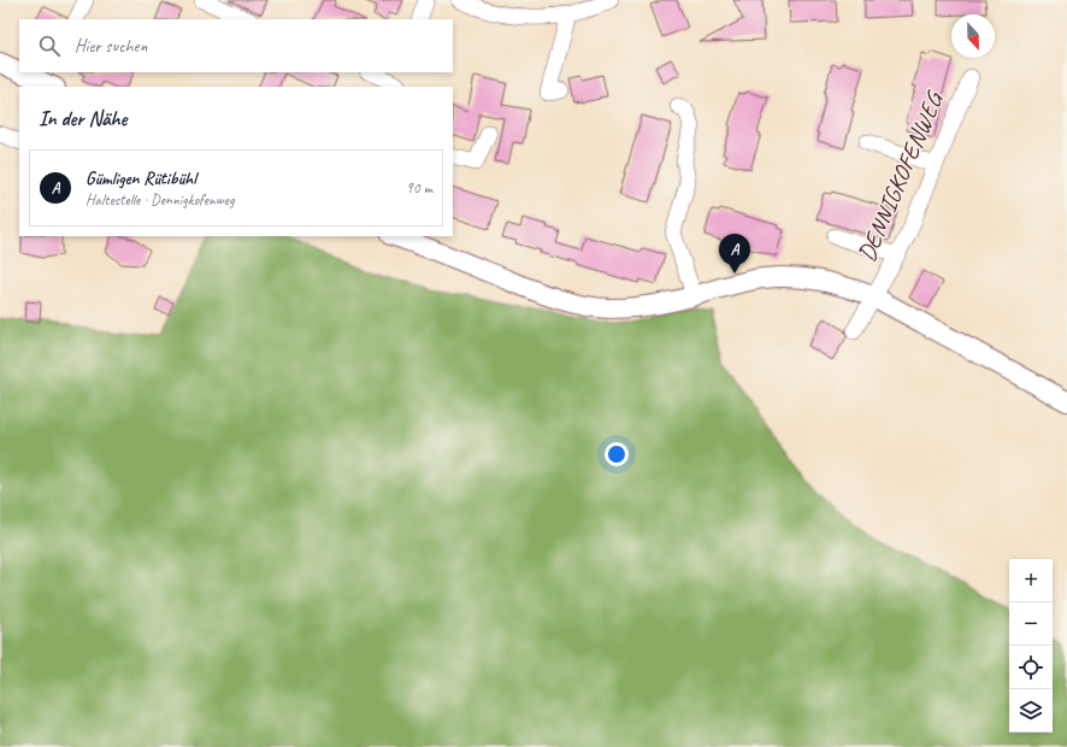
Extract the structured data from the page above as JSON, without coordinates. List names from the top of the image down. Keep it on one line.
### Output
{"streets":{"street":["DENNIGKOFENWEG"]},"north":"bottom","page":{"search":"Hier suchen","heading":"In der Nähe","list":[{"mark":"A","name":"Gümligen Rütibühl","note":"Haltestelle · Dennigkofenweg","value":"90 m"}],"pins":"A","map_buttons":["+","−"]}}
